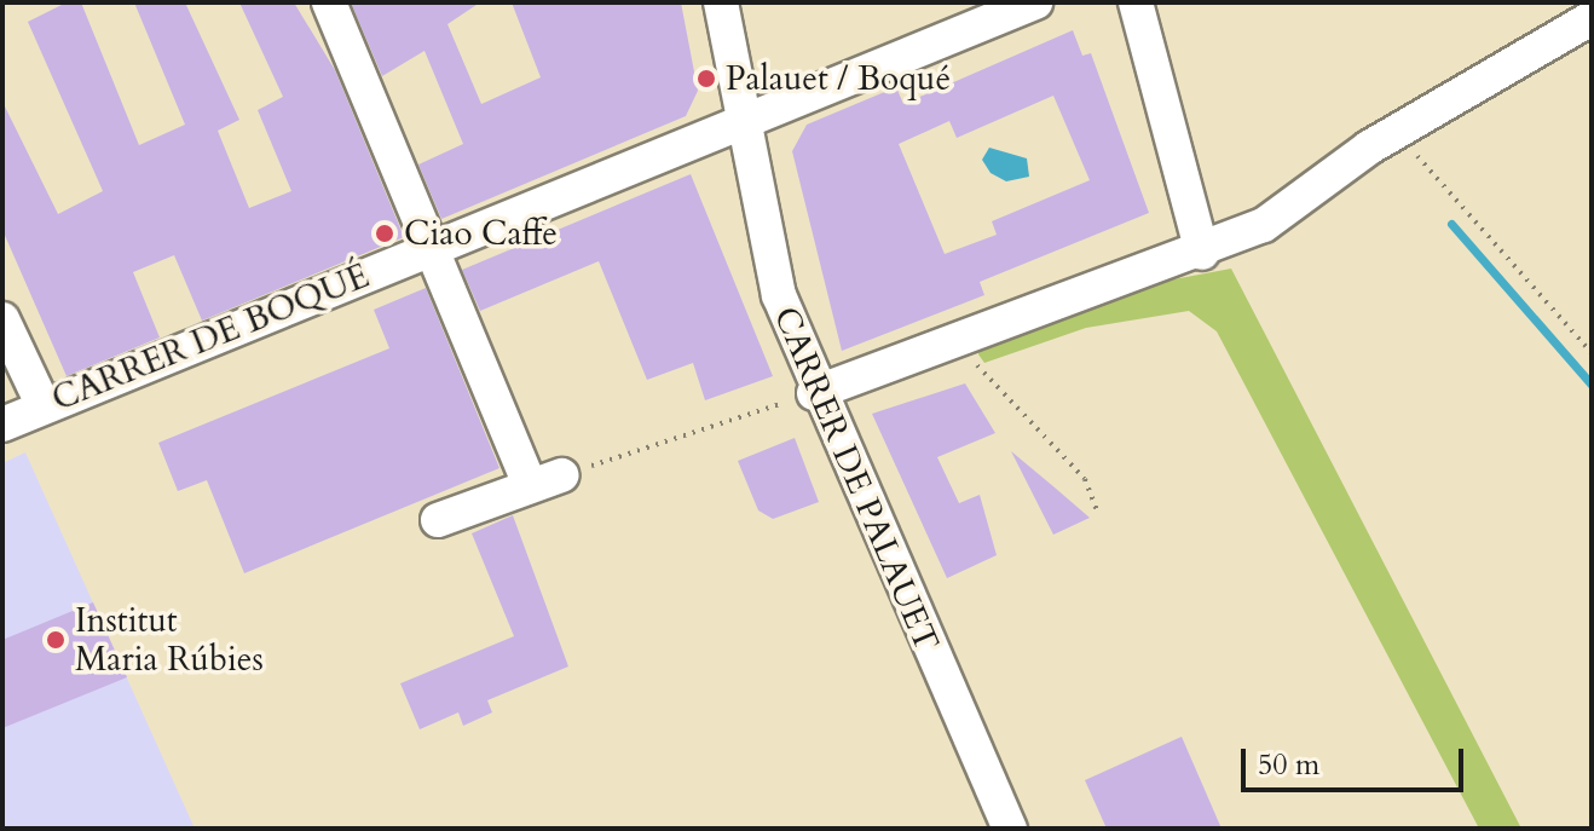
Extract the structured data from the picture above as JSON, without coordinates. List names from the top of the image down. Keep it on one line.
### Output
{"streets":{"street":["CARRER DE BOQUÉ","CARRER DE PALAUET"]},"crossings":[["CARRER DE BOQUÉ","CARRER DE PALAUET"]],"places":["Palauet / Boqué","Ciao Caffe","Institut Maria Rúbies"],"scale_bar":"50 m"}
